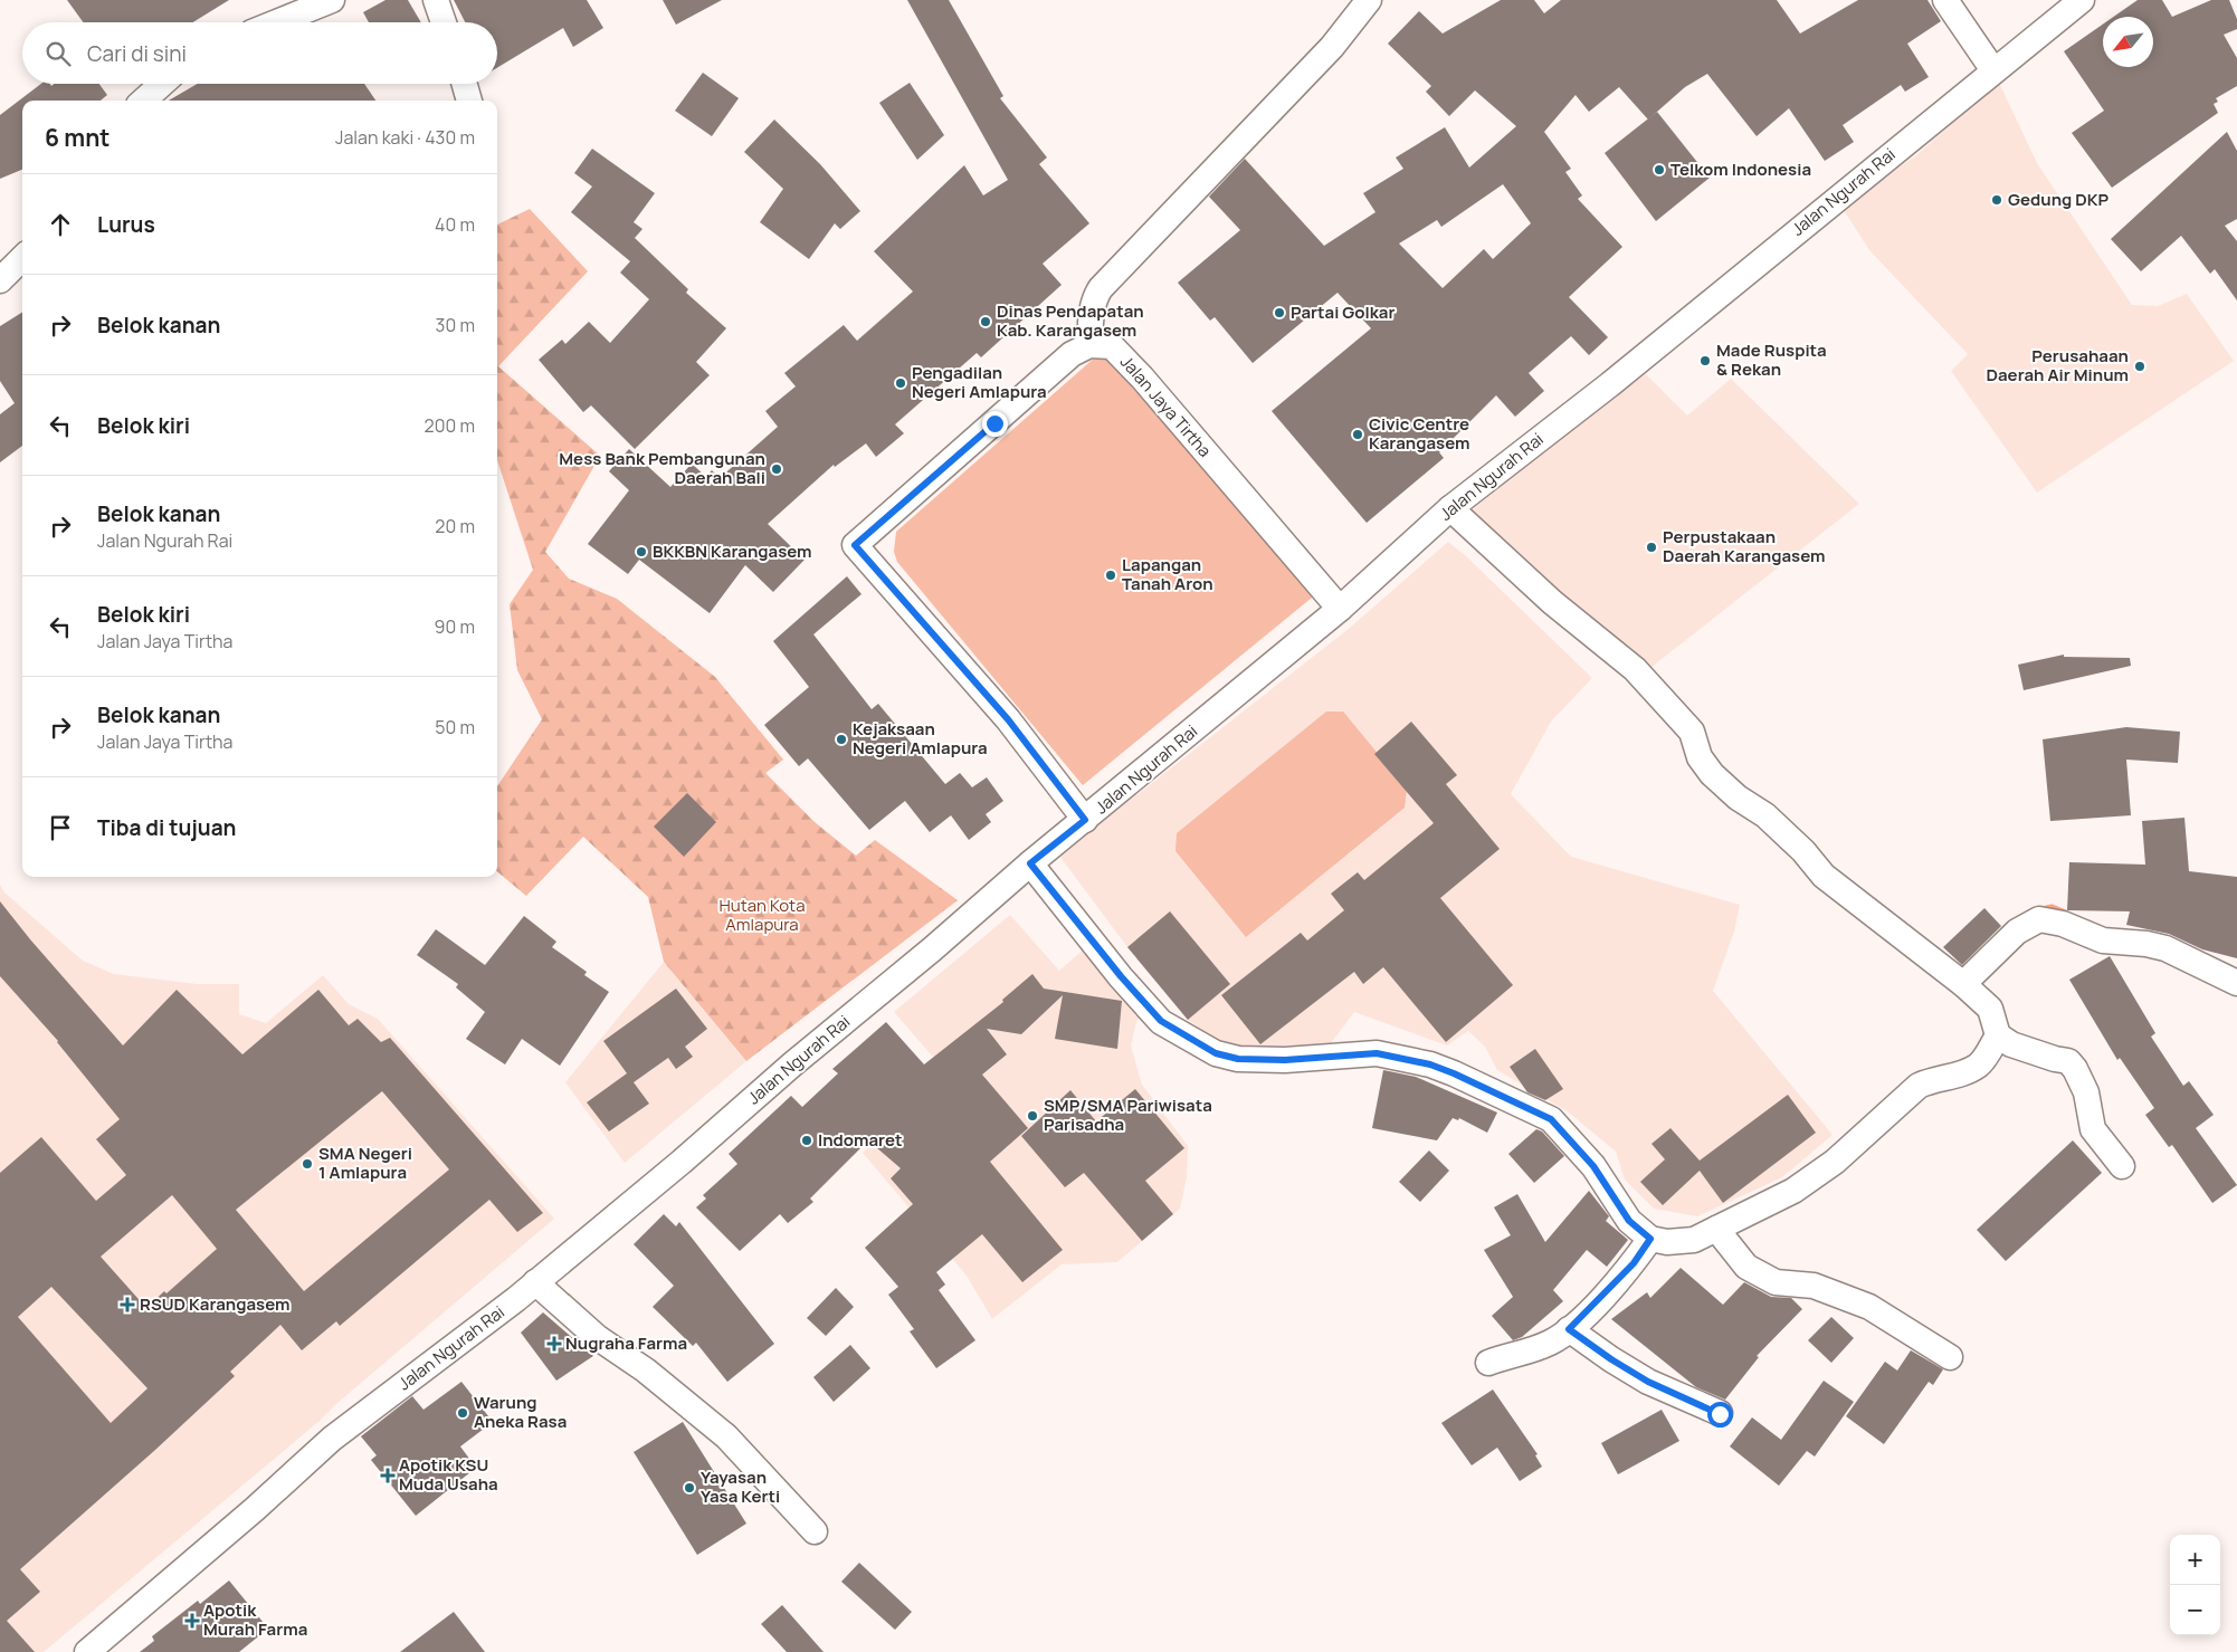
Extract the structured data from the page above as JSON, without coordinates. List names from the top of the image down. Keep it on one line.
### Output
{"streets":{"street":["Jalan Ngurah Rai","Jalan Jaya Tirtha"]},"crossings":[["Jalan Ngurah Rai","Jalan Jaya Tirtha"]],"parks":["Hutan Kota Amlapura"],"places":{"other":["Telkom Indonesia","Gedung DKP","Partai Golkar","Dinas Pendapatan Kab. Karangasem","Made Ruspita & Rekan","Perusahaan Daerah Air Minum","Pengadilan Negeri Amlapura","Civic Centre Karangasem","Mess Bank Pembangunan Daerah Bali","Perpustakaan Daerah Karangasem","BKKBN Karangasem","Lapangan Tanah Aron","Kejaksaan Negeri Amlapura","SMP/SMA Pariwisata Parisadha","Indomaret","SMA Negeri 1 Amlapura","Warung Aneka Rasa","Yayasan Yasa Kerti"],"health":["RSUD Karangasem","Nugraha Farma","Apotik KSU Muda Usaha","Apotik Murah Farma"]},"north":"bottom left","page":{"search":"Cari di sini","heading":["6 mnt","Jalan kaki · 430 m"],"list":[["Lurus","40 m"],["Belok kanan","30 m"],["Belok kiri","200 m"],["Belok kanan","Jalan Ngurah Rai","20 m"],["Belok kiri","Jalan Jaya Tirtha","90 m"],["Belok kanan","Jalan Jaya Tirtha","50 m"],"Tiba di tujuan"],"map_buttons":["+","−"]}}
